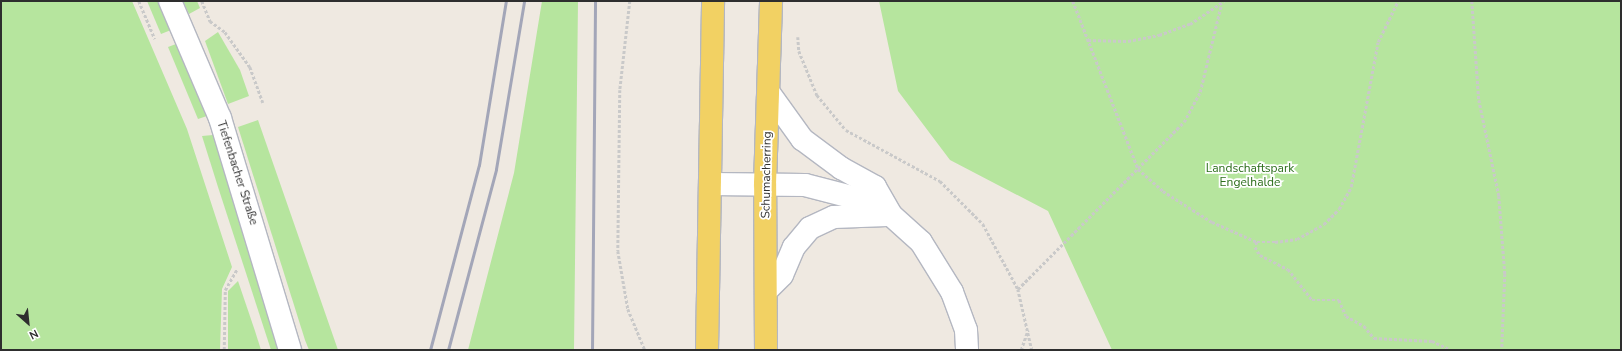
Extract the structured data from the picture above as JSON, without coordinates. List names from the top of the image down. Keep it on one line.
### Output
{"streets":{"main road":["Schumacherring"],"street":["Tiefenbacher Straße"]},"parks":["Landschaftspark Engelhalde"],"north":"bottom right"}
